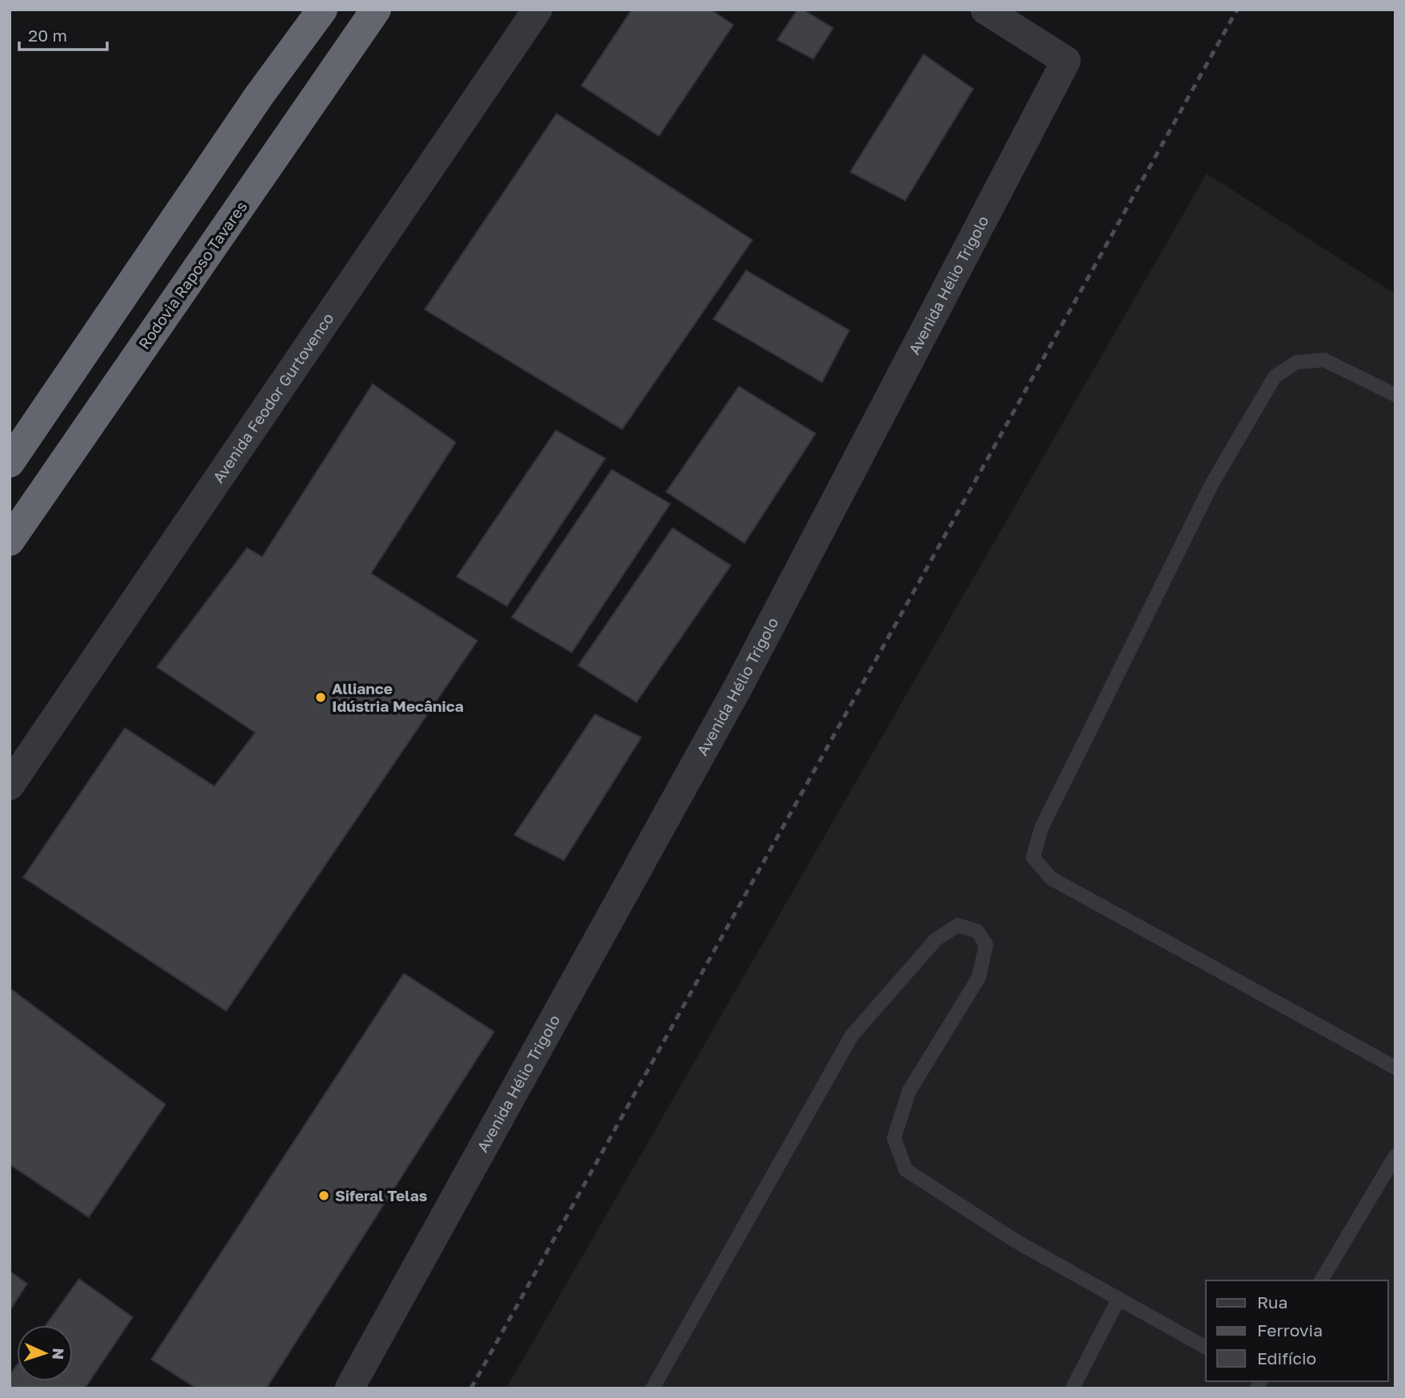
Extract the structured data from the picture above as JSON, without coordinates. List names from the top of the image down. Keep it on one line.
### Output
{"streets":{"highway":["Rodovia Raposo Tavares"],"street":["Avenida Hélio Trigolo","Avenida Feodor Gurtovenco"]},"places":["Alliance Idústria Mecânica","Siferal Telas"],"legend":["Rua","Ferrovia","Edifício"],"scale_bar":"20 m","north":"right"}
